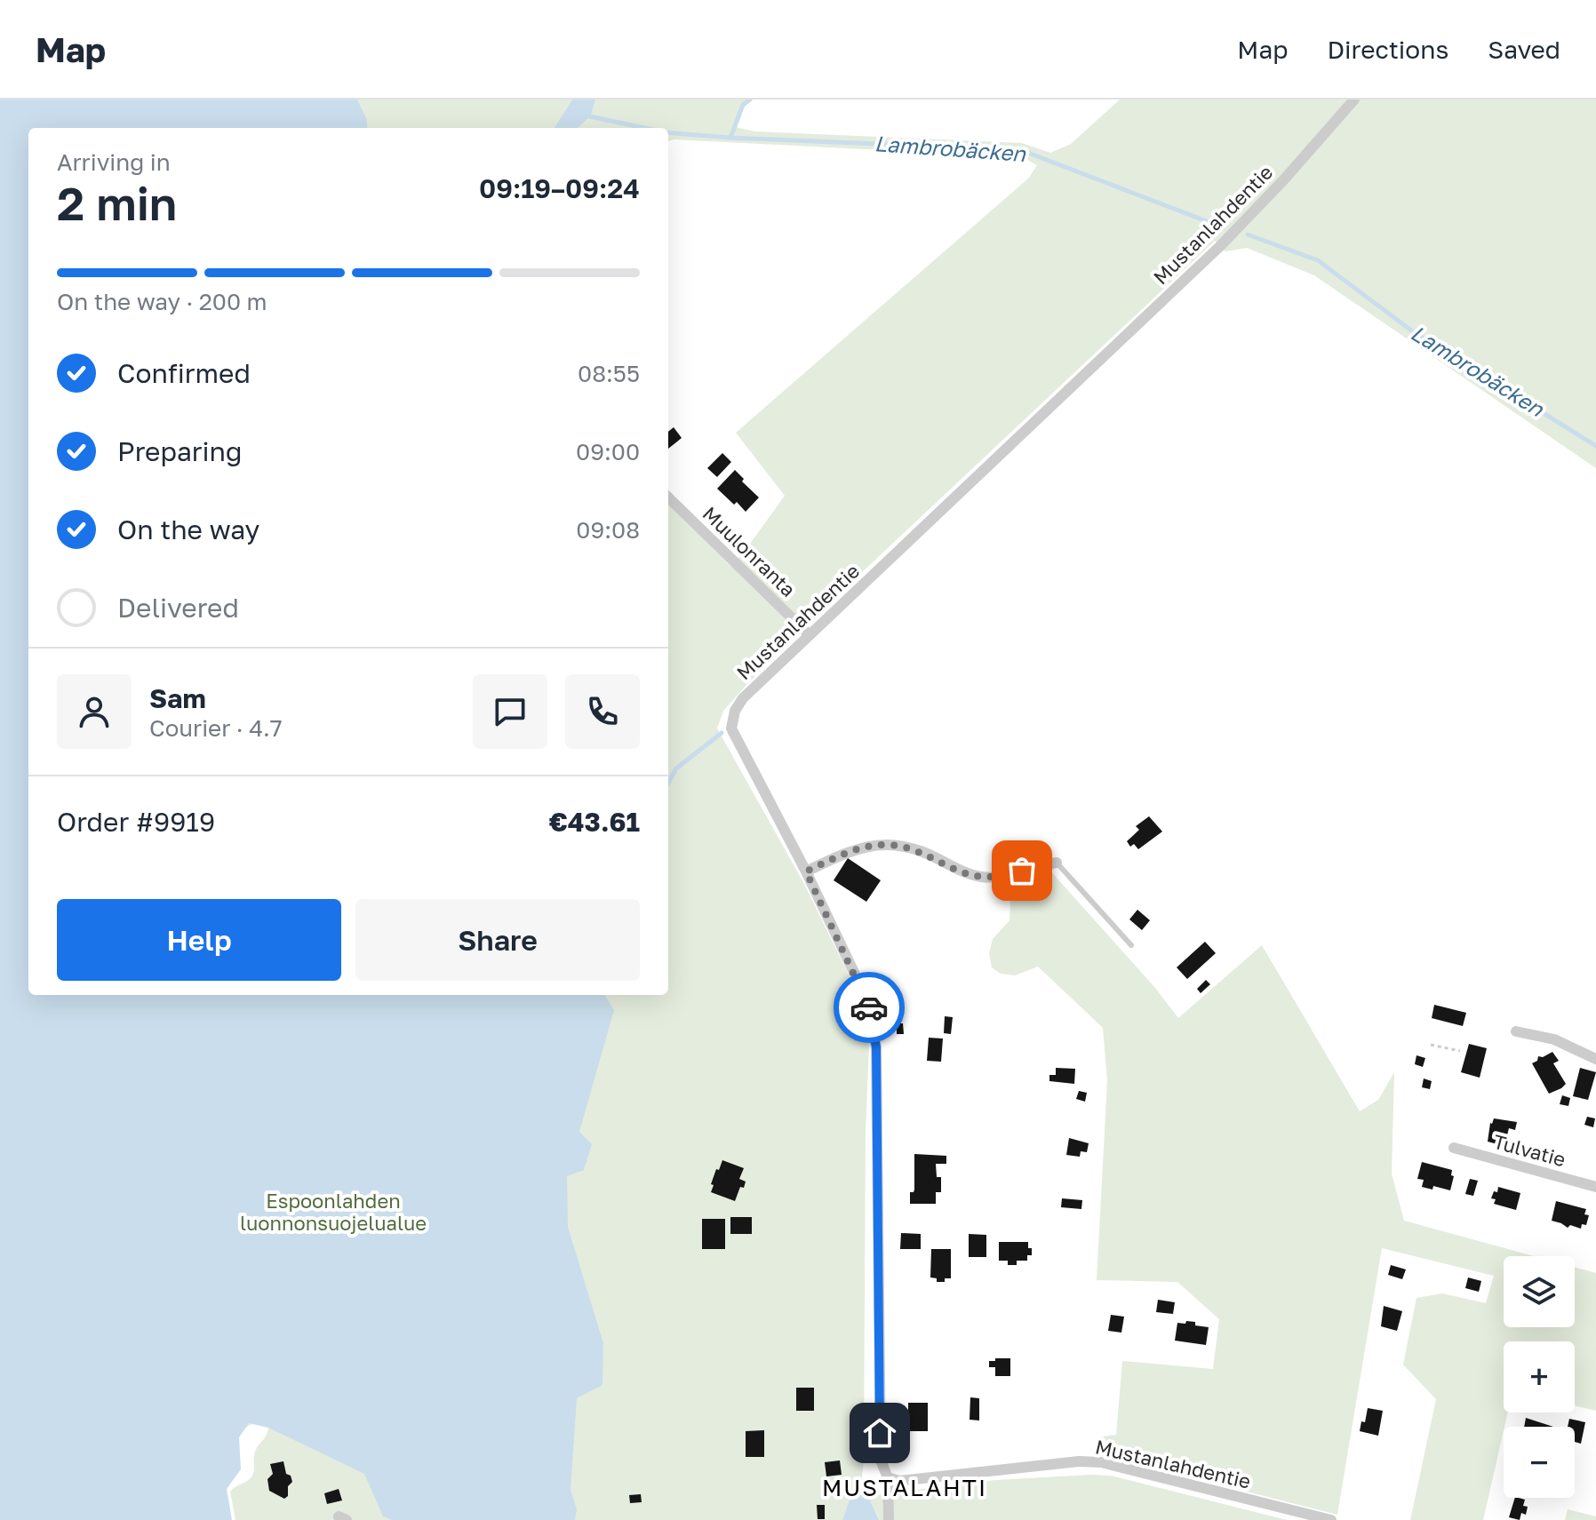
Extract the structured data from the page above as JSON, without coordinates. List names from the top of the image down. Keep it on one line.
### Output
{"streets":{"street":["Mustanlahdentie","Muulonranta","Tulvatie"]},"crossings":[["Mustanlahdentie","Muulonranta"]],"districts":["MUSTALAHTI"],"water":["Lambrobäcken"],"parks":["Espoonlahden luonnonsuojelualue"],"page":{"header":"Map","nav":["Map","Directions","Saved"],"heading":["2 min","Arriving in","09:19–09:24"],"panel":["Sam","Courier · 4.7","Order #9919","€43.61"],"bar":"On the way · 200 m","list":[["Confirmed","08:55"],["Preparing","09:00"],["On the way","09:08"],"Delivered"],"buttons":["Help","Share"],"map_buttons":["+","−"]}}
